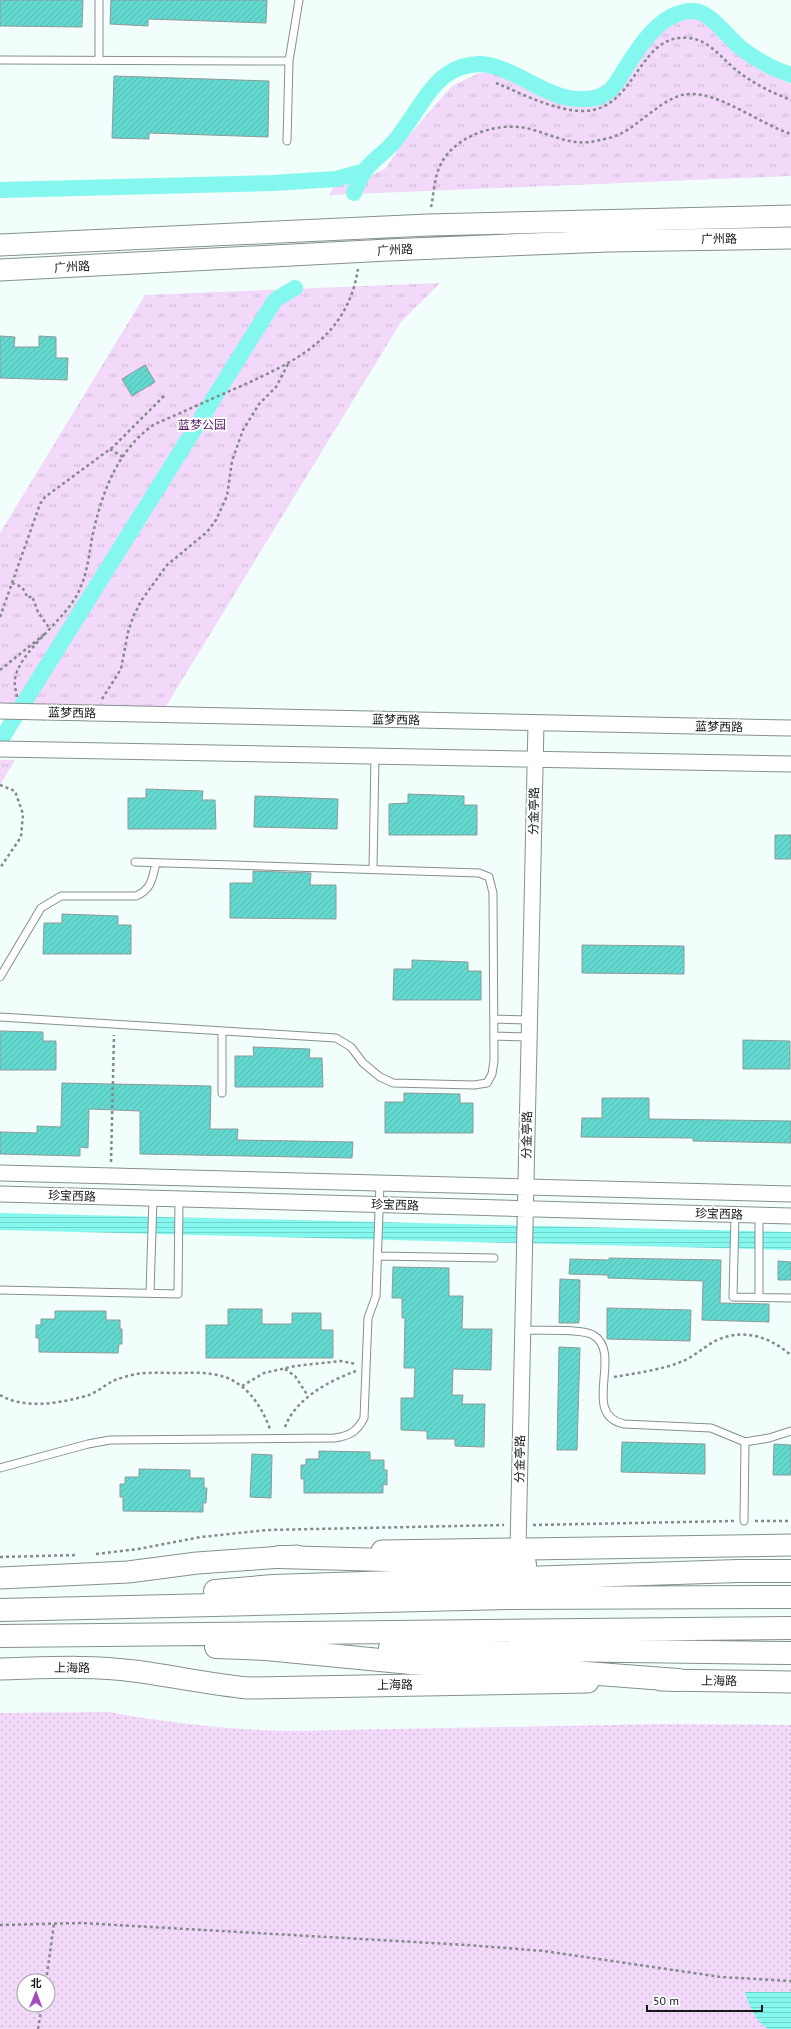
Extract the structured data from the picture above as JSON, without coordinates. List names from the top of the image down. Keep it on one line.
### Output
{"streets":{"main road":["广州路","上海路"],"street":["蓝梦西路","分金亭路","珍宝西路"]},"crossings":[["蓝梦西路","分金亭路"],["分金亭路","珍宝西路"]],"parks":["蓝梦公园"],"scale_bar":"50 m","north":"top"}
